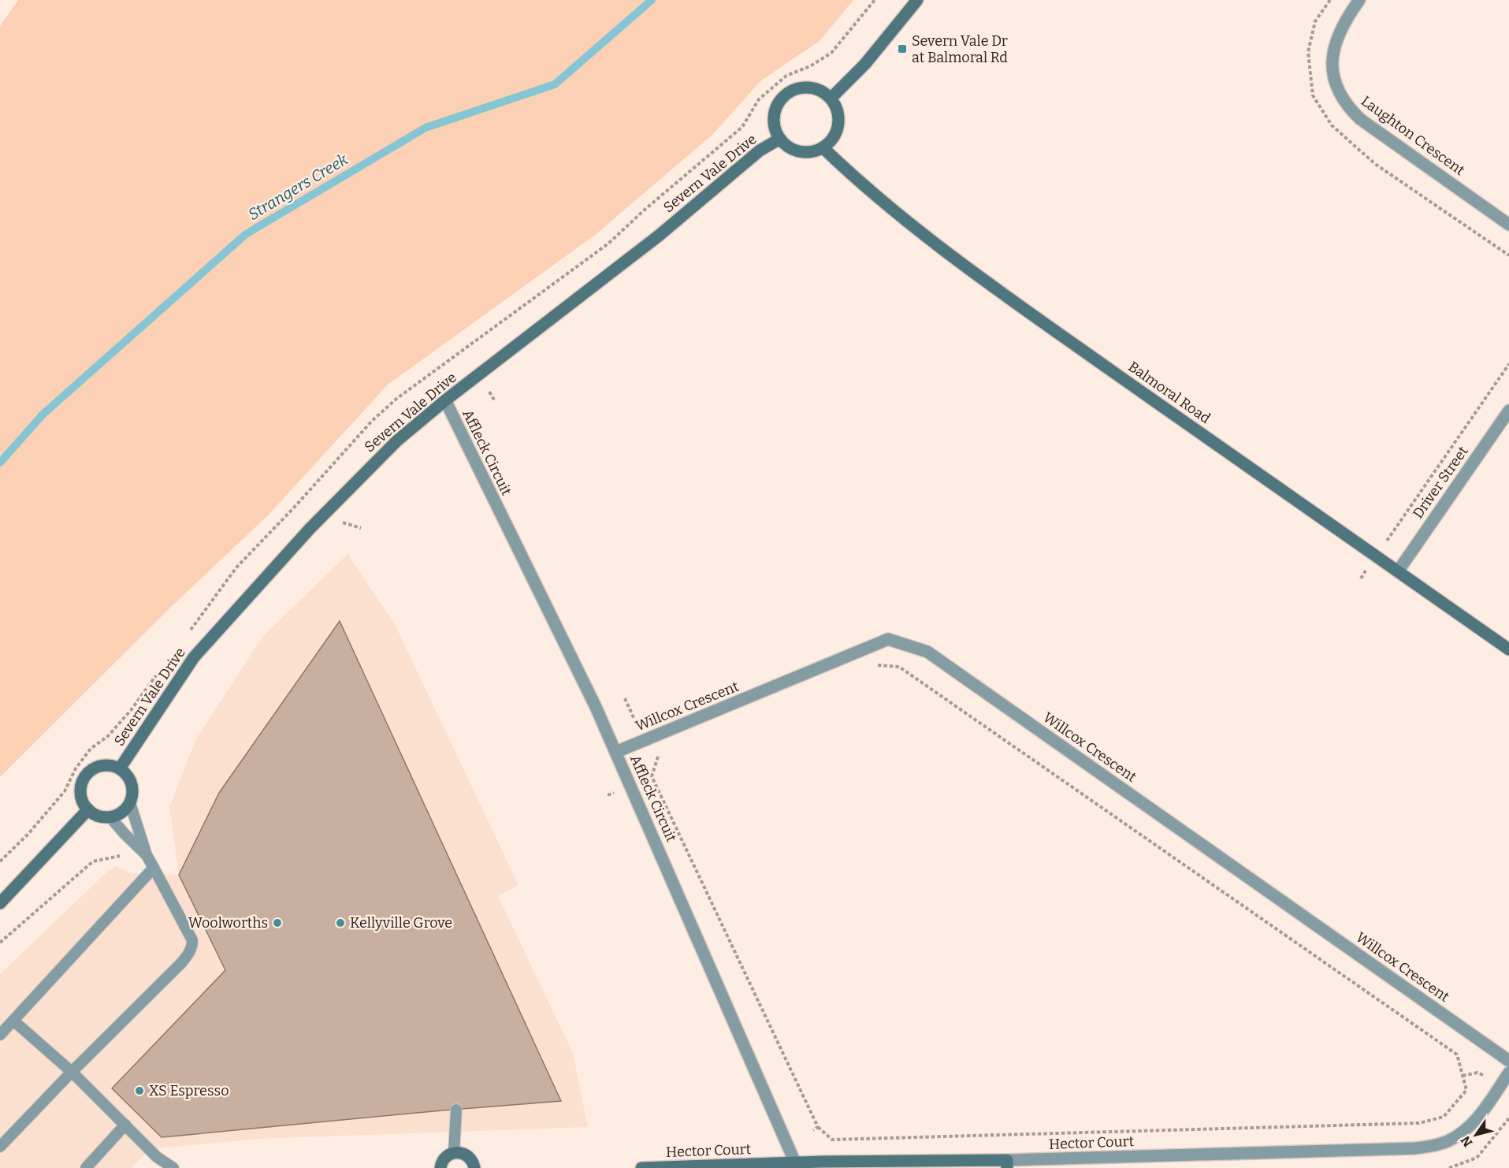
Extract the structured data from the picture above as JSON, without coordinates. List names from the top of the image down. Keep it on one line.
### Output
{"streets":{"street":["Laughton Crescent","Severn Vale Drive","Balmoral Road","Affleck Circuit","Driver Street","Willcox Crescent","Hector Court"]},"crossings":[["Severn Vale Drive","Balmoral Road"],["Severn Vale Drive","Affleck Circuit"],["Balmoral Road","Driver Street"],["Affleck Circuit","Willcox Crescent"],["Affleck Circuit","Hector Court"]],"water":["Strangers Creek"],"places":{"transit":["Severn Vale Dr at Balmoral Rd"],"other":["Woolworths","Kellyville Grove","XS Espresso"]},"north":"bottom left"}
